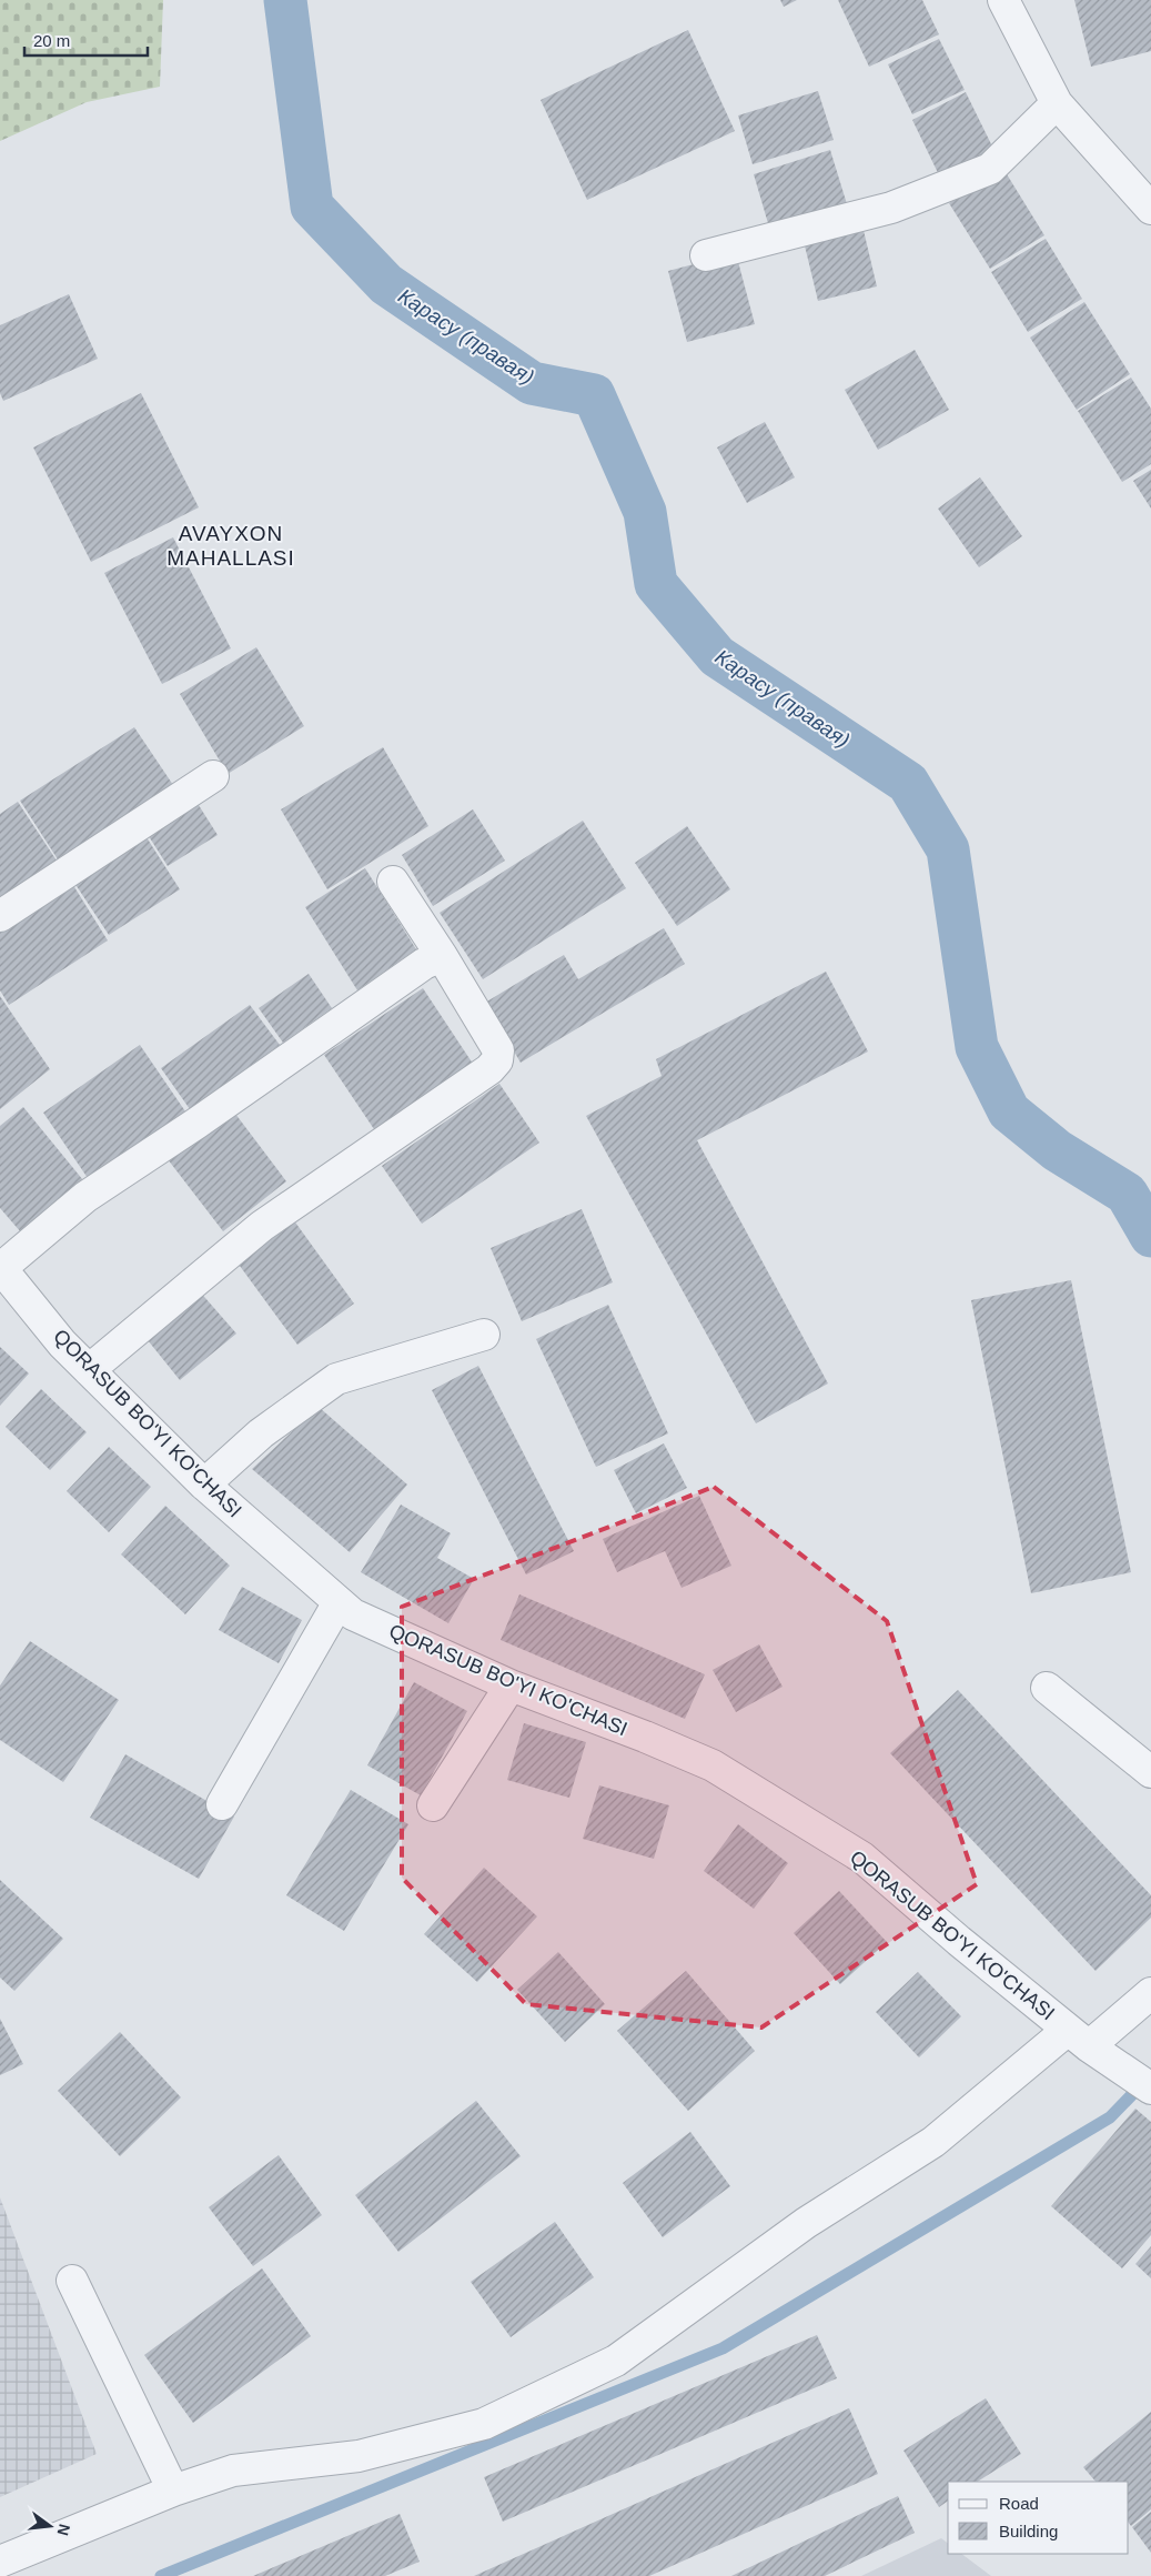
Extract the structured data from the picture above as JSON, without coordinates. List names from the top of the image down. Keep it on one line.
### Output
{"streets":{"street":["QORASUB BO'YI KO'CHASI"]},"districts":["AVAYXON MAHALLASI"],"water":["Карасу (правая)"],"legend":["Road","Building"],"scale_bar":"20 m","north":"right"}
